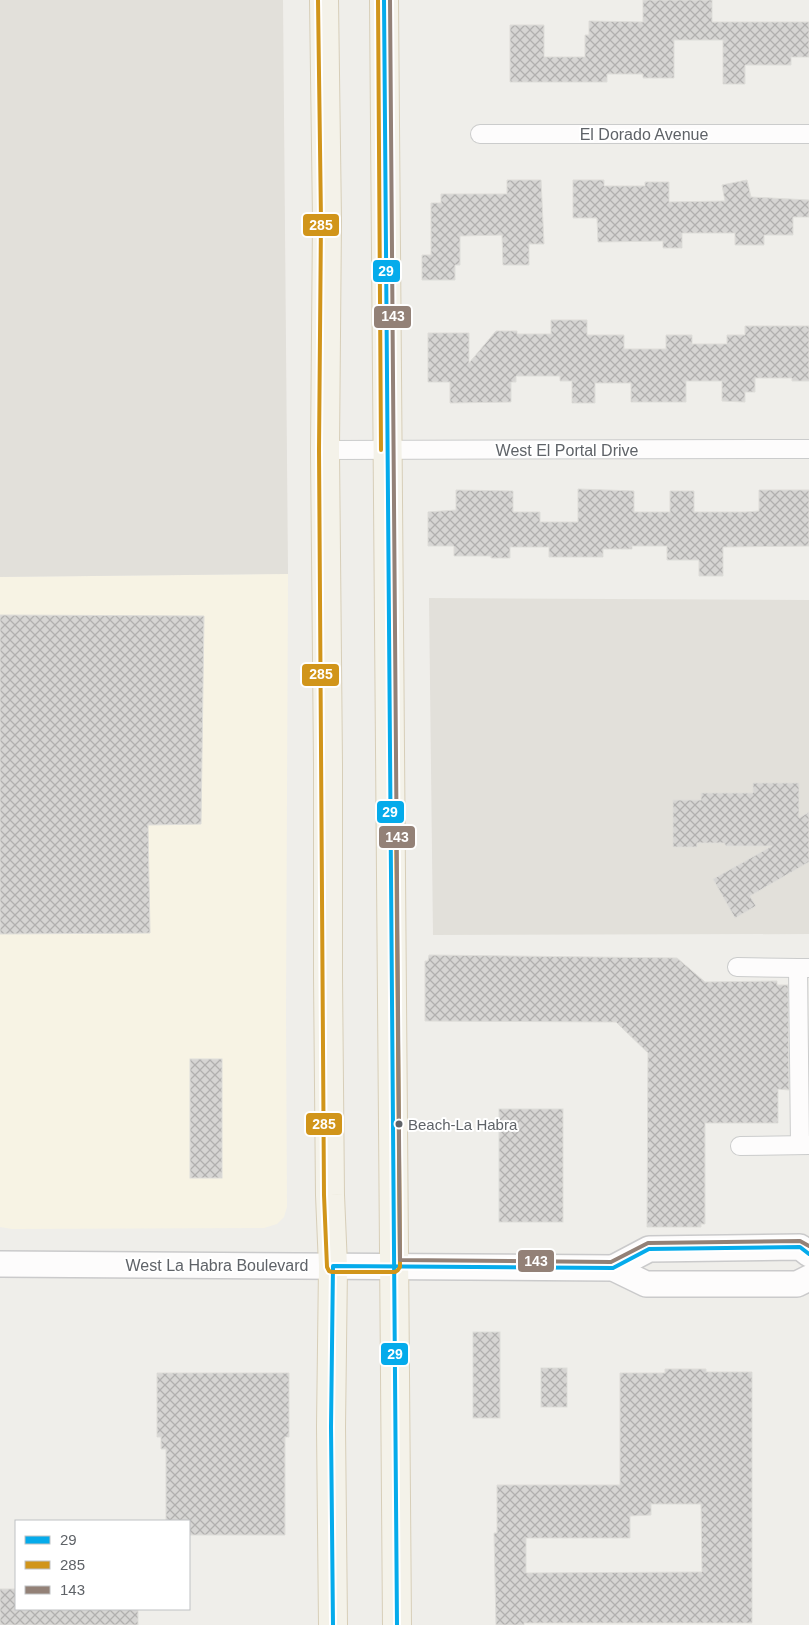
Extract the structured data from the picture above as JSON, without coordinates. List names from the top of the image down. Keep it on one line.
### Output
{"streets":{"main road":["West La Habra Boulevard"],"street":["El Dorado Avenue","West El Portal Drive"]},"places":["Beach-La Habra"],"lines":["transit line 29","transit line 285","transit line 143"],"legend":["29","285","143"]}
